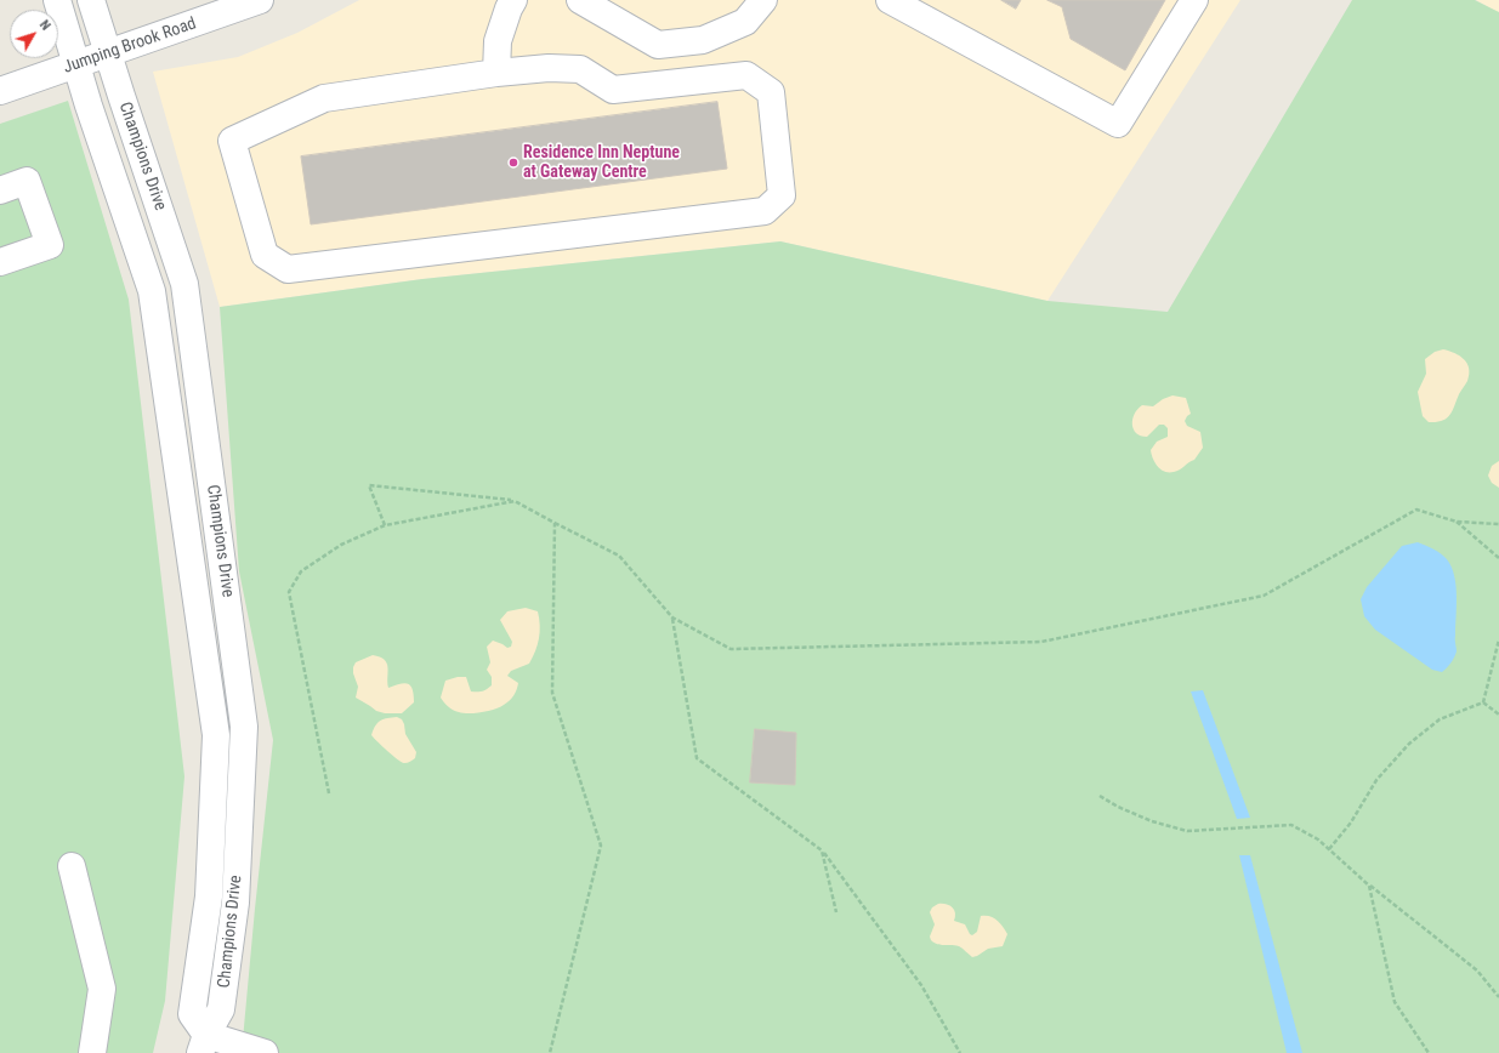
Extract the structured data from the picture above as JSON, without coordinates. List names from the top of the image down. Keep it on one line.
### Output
{"streets":{"street":["Jumping Brook Road","Champions Drive"]},"crossings":[["Jumping Brook Road","Champions Drive"]],"places":["Residence Inn Neptune at Gateway Centre"],"north":"top right"}
